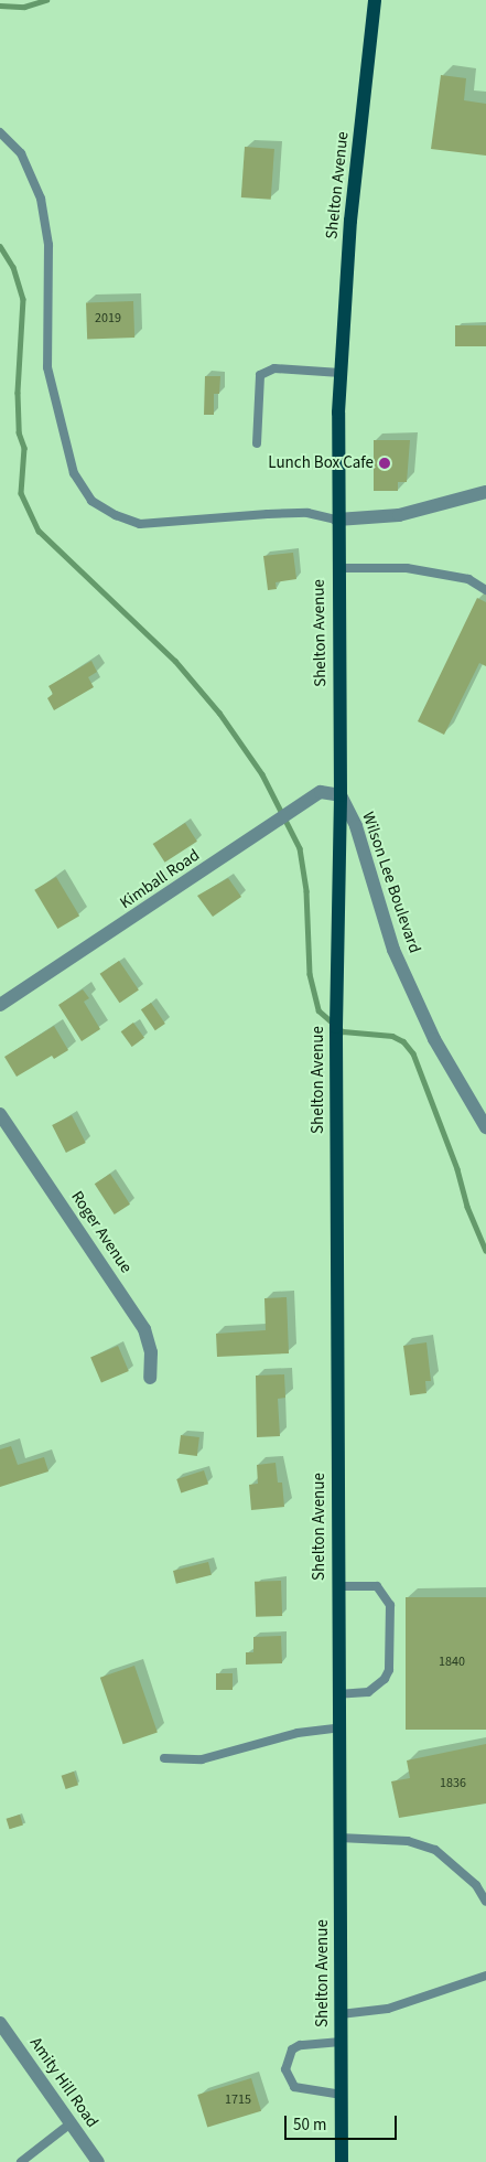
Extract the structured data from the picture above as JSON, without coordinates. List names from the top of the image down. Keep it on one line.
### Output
{"streets":{"main road":["Shelton Avenue"],"street":["Kimball Road","Wilson Lee Boulevard","Roger Avenue","Amity Hill Road"]},"crossings":[["Shelton Avenue","Kimball Road"],["Shelton Avenue","Wilson Lee Boulevard"],["Kimball Road","Wilson Lee Boulevard"]],"places":["Lunch Box Cafe"],"house_numbers":["2019","1840","1836","1715"],"scale_bar":"50 m"}
